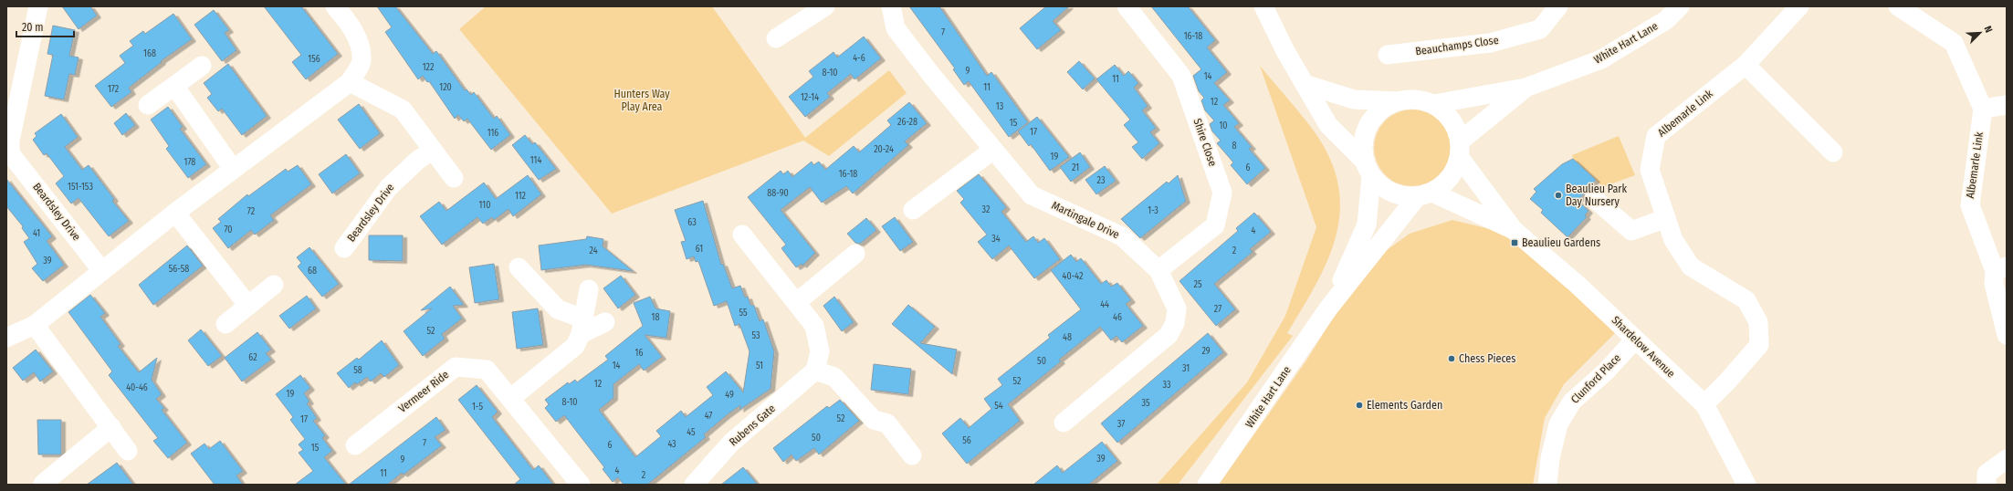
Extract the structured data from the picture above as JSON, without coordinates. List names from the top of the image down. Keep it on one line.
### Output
{"streets":{"street":["White Hart Lane","Beauchamps Close","Albemarle Link","Shire Close","Beardsley Drive","Martingale Drive","Shardelow Avenue","Clunford Place","Vermeer Ride","Rubens Gate"]},"crossings":[["White Hart Lane","Shardelow Avenue"],["Albemarle Link","Shardelow Avenue"],["Shire Close","Martingale Drive"],["Shardelow Avenue","Clunford Place"]],"parks":["Hunters Way Play Area"],"places":{"other":["Beaulieu Park Day Nursery","Chess Pieces","Elements Garden"],"transit":["Beaulieu Gardens"]},"house_numbers":["7","16-18","168","4-6","156","122","9","8-10","14","11","120","11","172","12-14","12","13","26-28","15","10","17","116","8","20-24","19","114","178","21","6","16-18","23","151-153","88-90","112","110","32","1-3","72","63","70","4","41","34","61","24","2","39","56-58","68","40-42","25","44","27","55","18","46","52","53","48","29","16","62","50","14","51","31","58","52","12","33","40-46","19","49","8-10","35","54","1-5","47","52","17","37","45","50","56","7","43","6","15","39","9","4","11","2"],"scale_bar":"20 m","north":"top right"}
